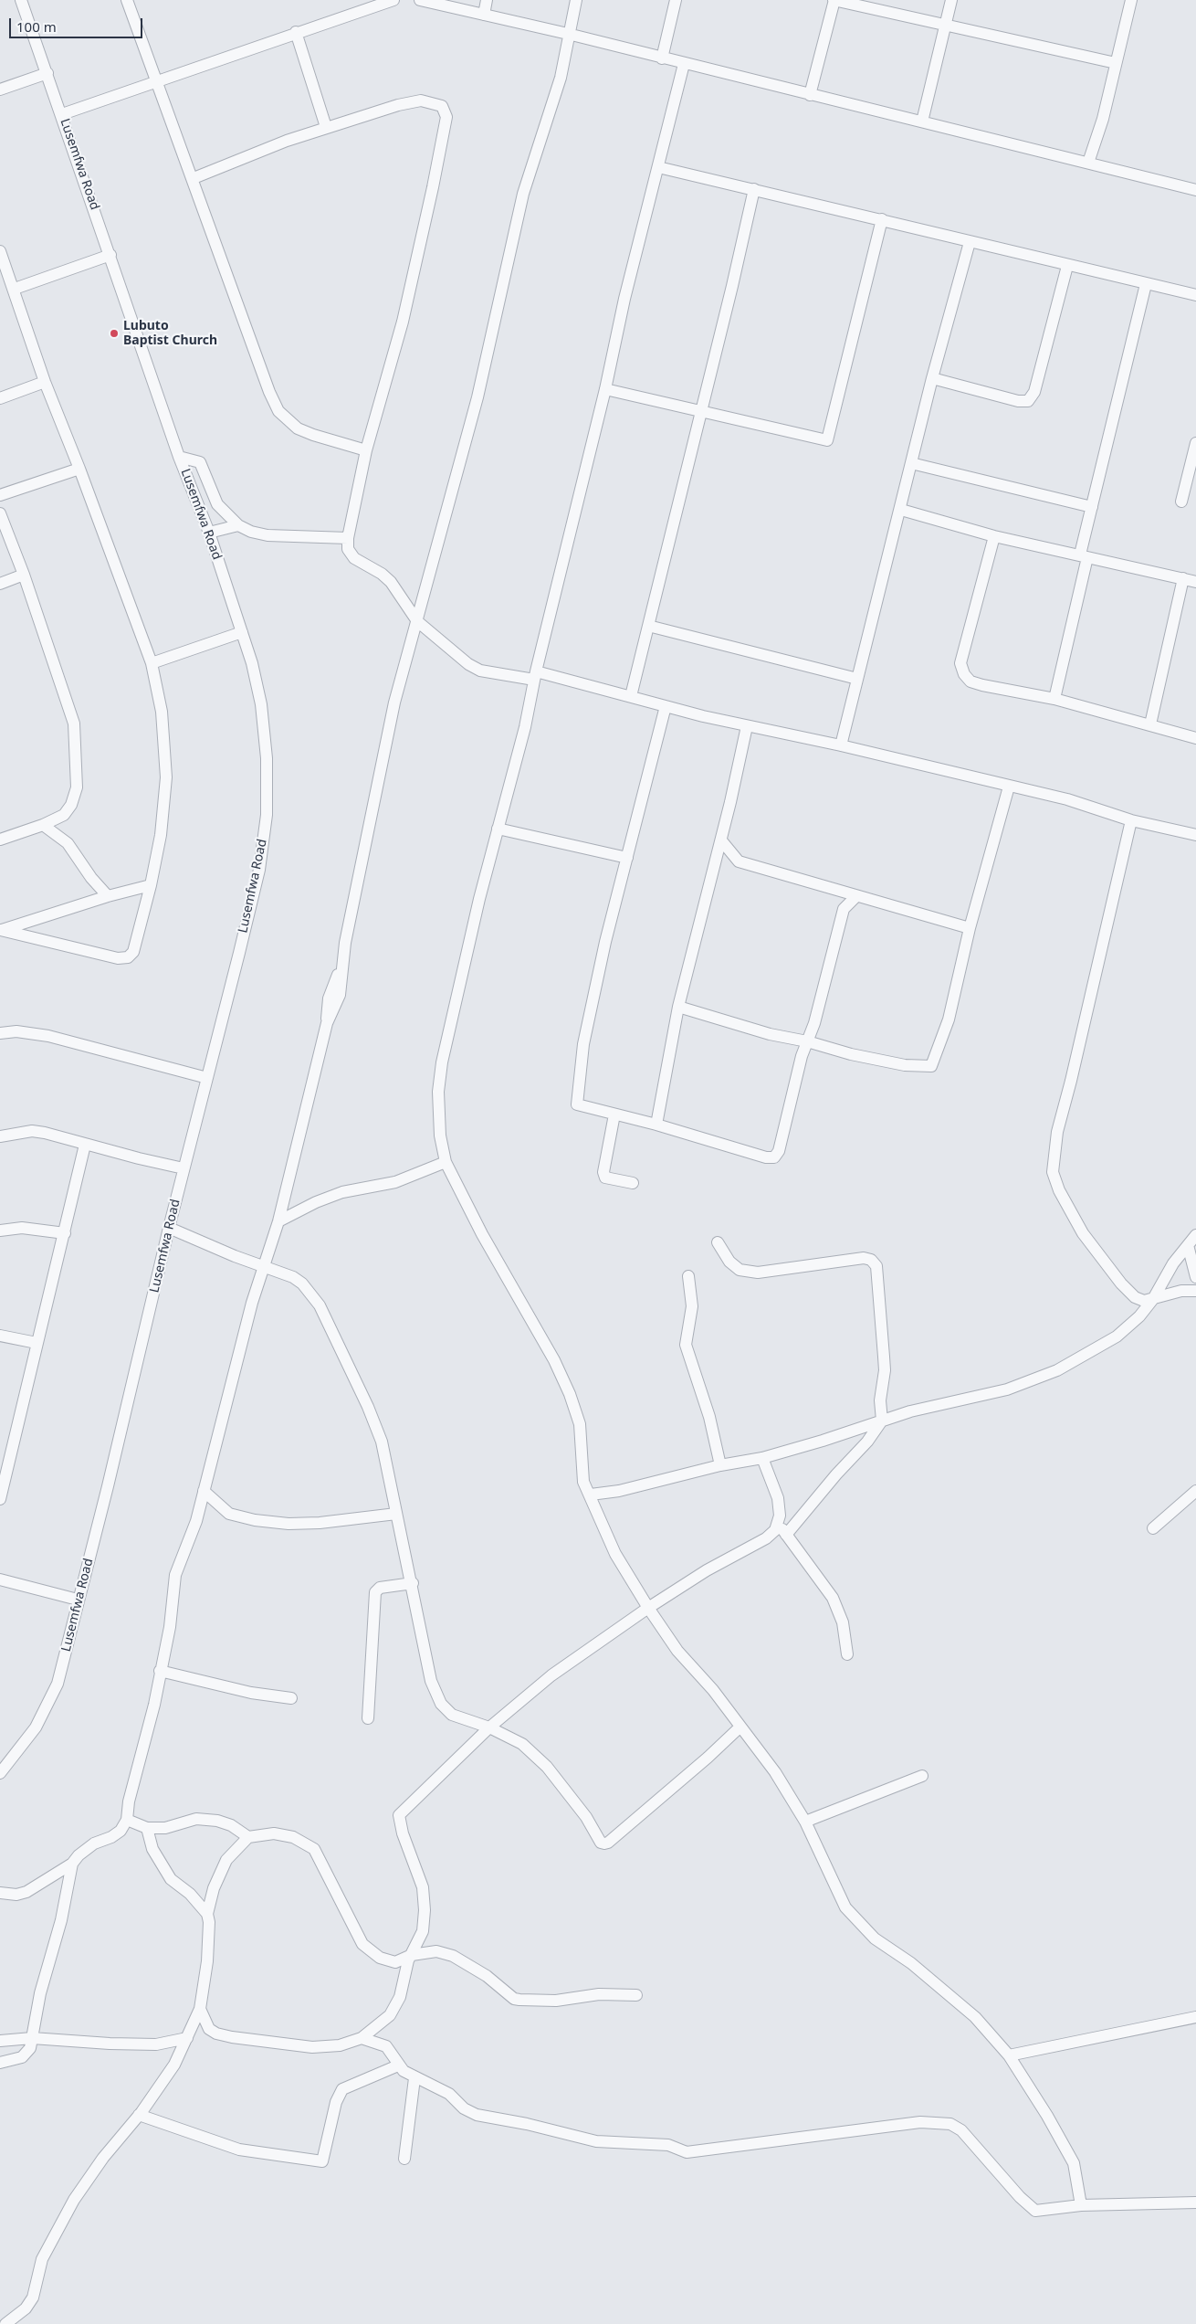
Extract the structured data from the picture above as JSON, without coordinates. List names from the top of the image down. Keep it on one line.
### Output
{"streets":{"street":["Lusemfwa Road"]},"places":["Lubuto Baptist Church"],"scale_bar":"100 m"}
